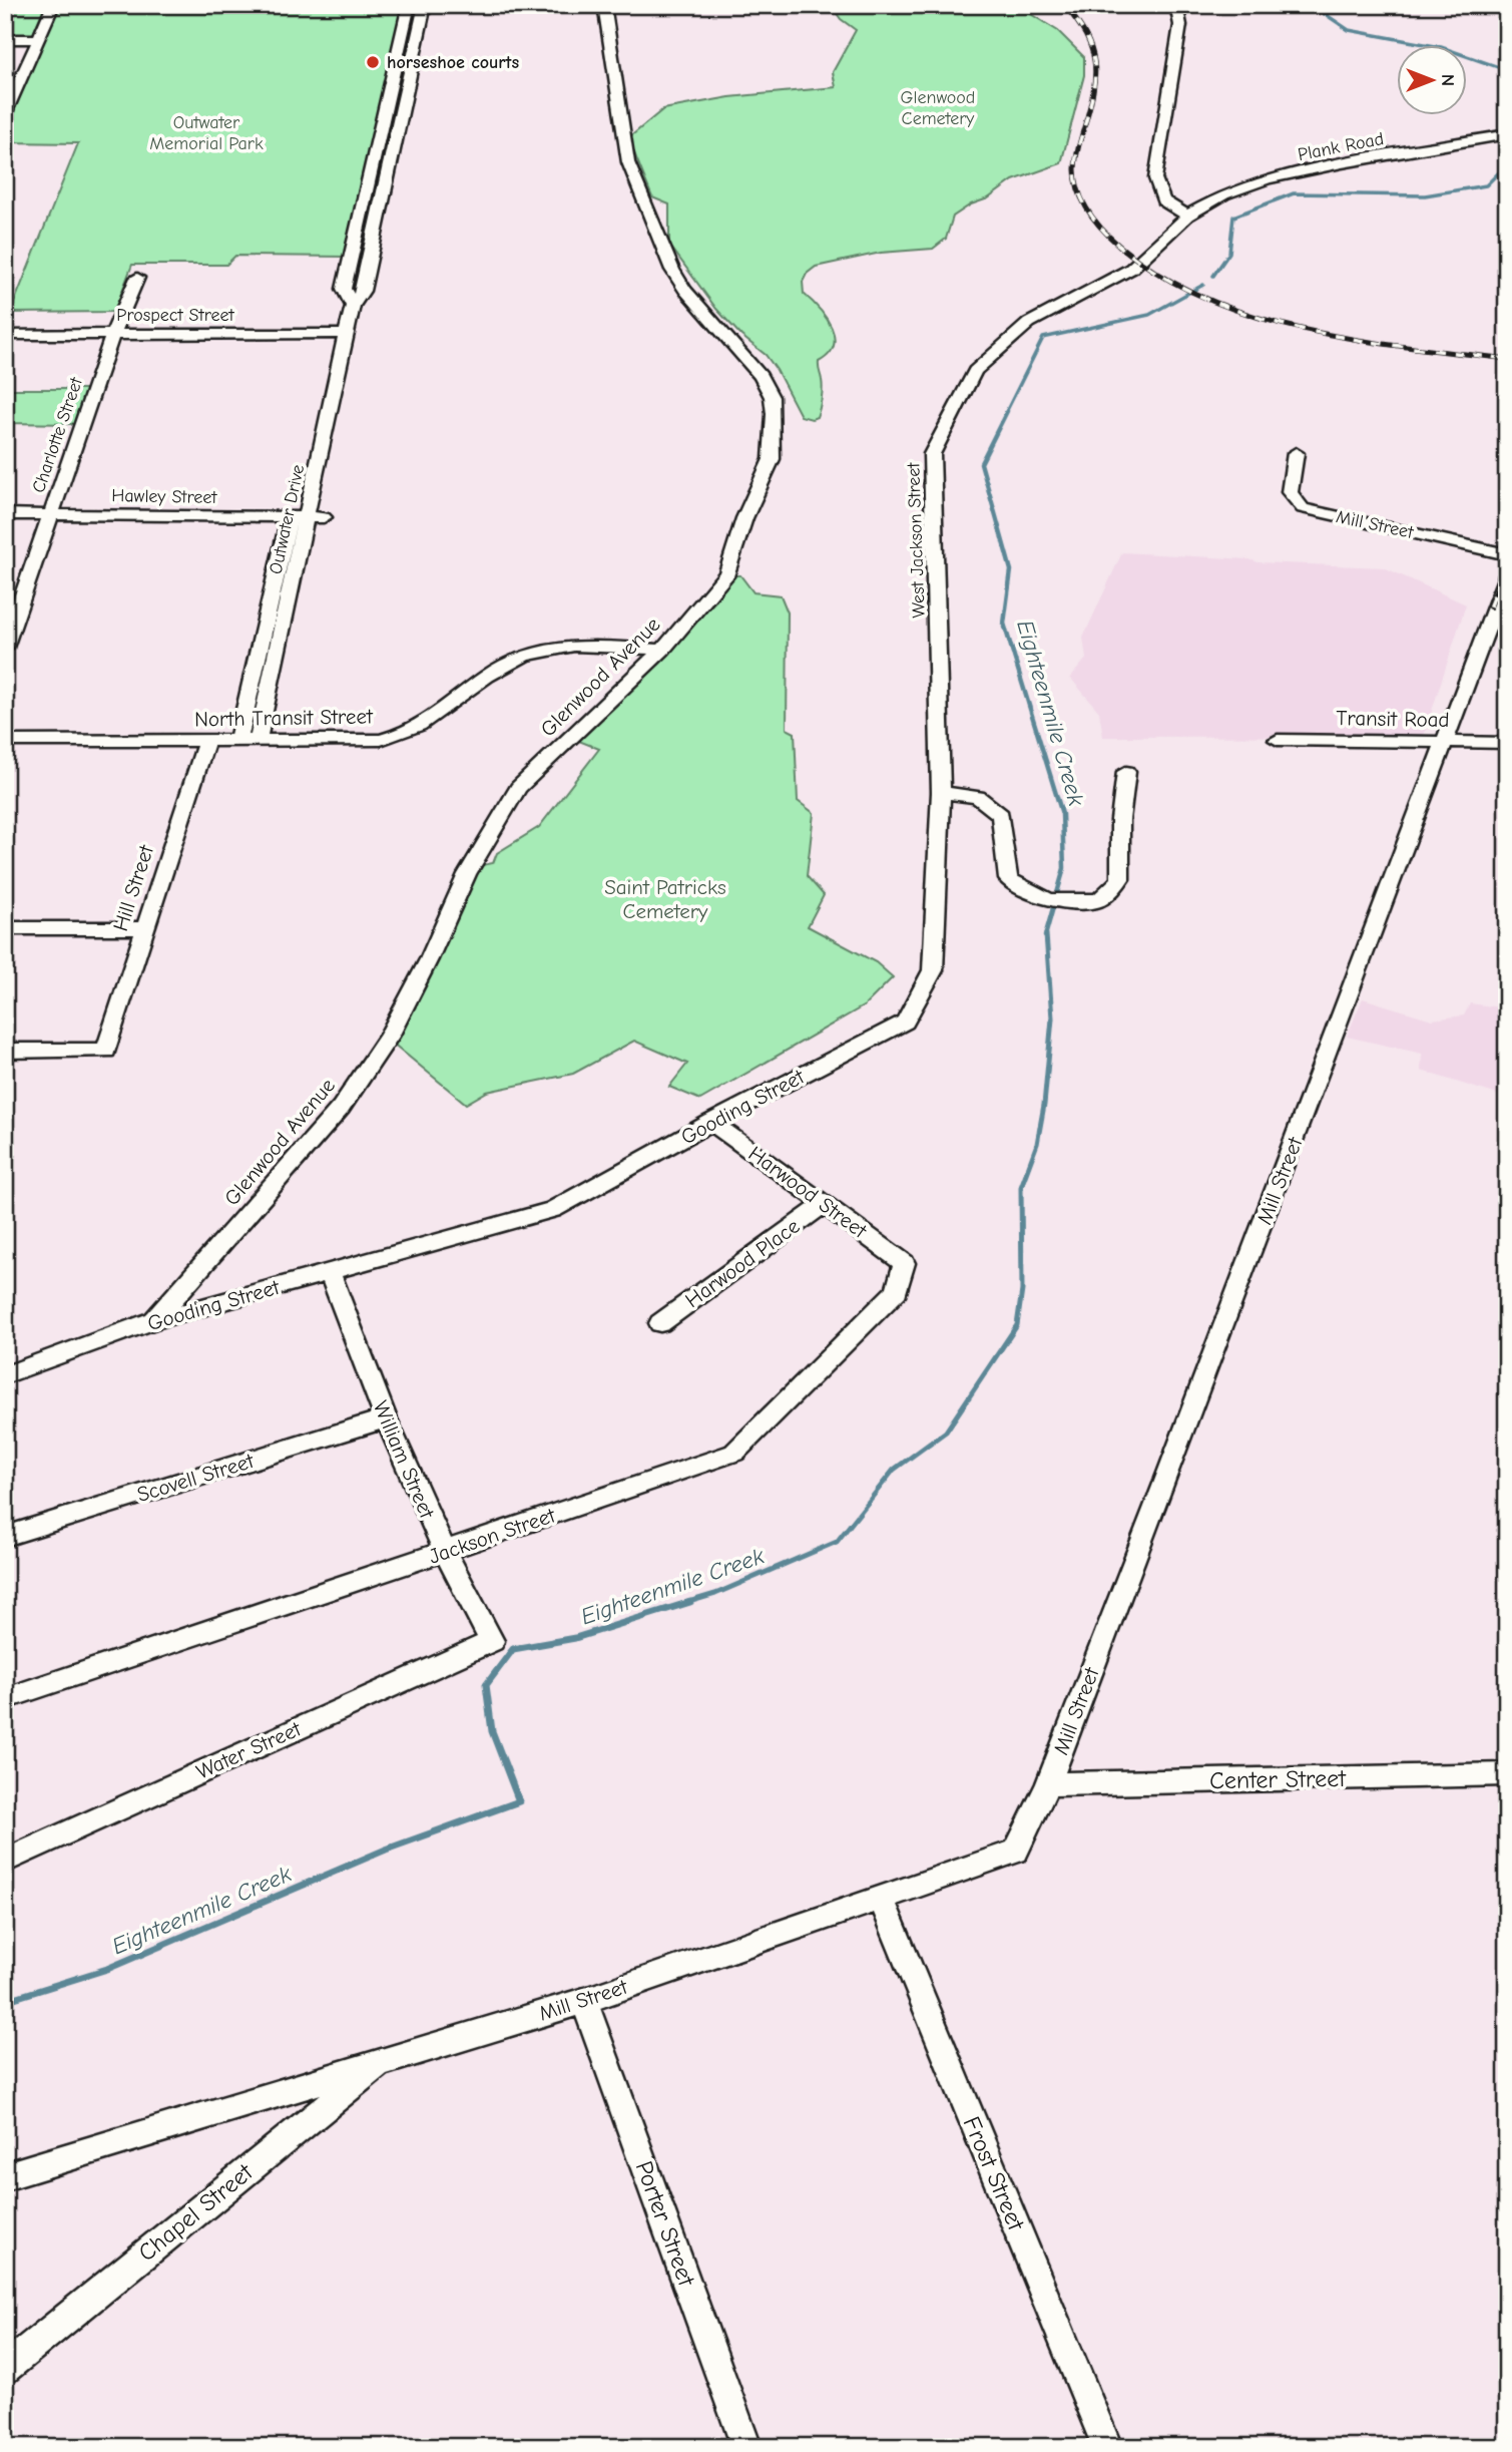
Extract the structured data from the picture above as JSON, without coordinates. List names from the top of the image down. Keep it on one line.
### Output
{"streets":{"street":["Plank Road","Prospect Street","Charlotte Street","Hawley Street","Outwater Drive","Mill Street","West Jackson Street","Glenwood Avenue","North Transit Street","Transit Road","Hill Street","Gooding Street","Harwood Street","Harwood Place","William Street","Scovell Street","Jackson Street","Water Street","Center Street","Frost Street","Chapel Street","Porter Street"]},"crossings":[["Plank Road","West Jackson Street"],["Prospect Street","Charlotte Street"],["Prospect Street","Outwater Drive"],["Charlotte Street","Hawley Street"],["Hawley Street","Outwater Drive"],["Outwater Drive","North Transit Street"],["Mill Street","Transit Road"],["Mill Street","Center Street"],["Mill Street","Frost Street"],["Mill Street","Chapel Street"],["Mill Street","Porter Street"],["West Jackson Street","Gooding Street"],["Glenwood Avenue","North Transit Street"],["Glenwood Avenue","Gooding Street"],["North Transit Street","Hill Street"],["Gooding Street","Harwood Street"],["Gooding Street","William Street"],["Harwood Street","Harwood Place"],["Harwood Street","Jackson Street"],["William Street","Scovell Street"],["William Street","Jackson Street"],["William Street","Water Street"]],"water":["Eighteenmile Creek"],"parks":["Glenwood Cemetery","Outwater Memorial Park","Saint Patricks Cemetery"],"places":["horseshoe courts"],"north":"right"}
